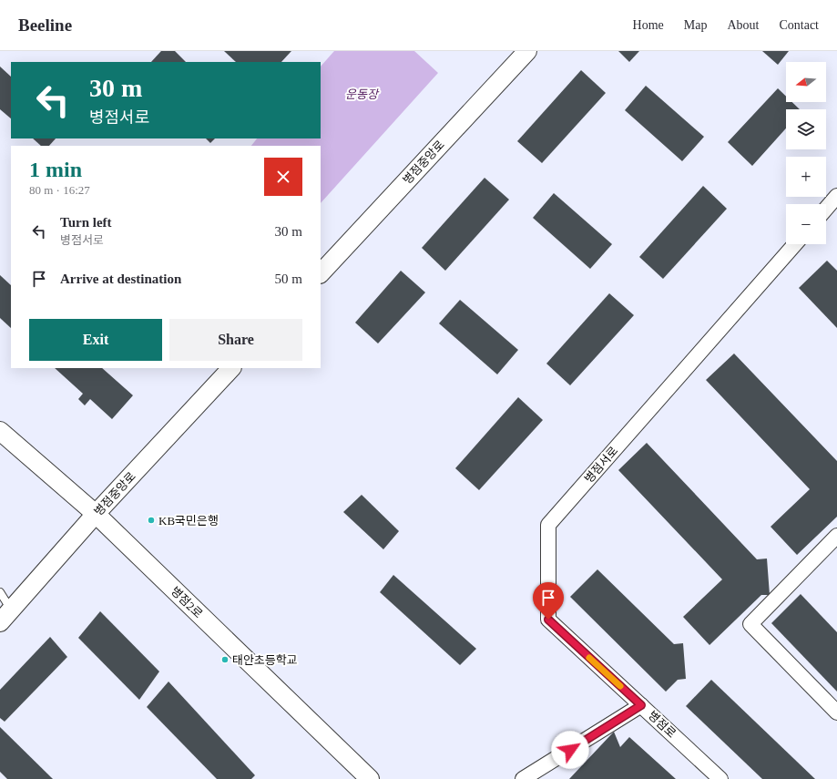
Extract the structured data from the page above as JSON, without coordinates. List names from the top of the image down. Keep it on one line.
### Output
{"streets":{"street":["병점중앙로","병점서로","병점2로","병점로"]},"crossings":[["병점중앙로","병점2로"],["병점서로","병점로"]],"parks":["운동장"],"places":["KB국민은행","태안초등학교"],"north":"left","page":{"header":"Beeline","nav":["Home","Map","About","Contact"],"map_buttons":["+","−"],"turn":["30 m","병점서로"],"heading":["1 min","80 m · 16:27"],"list":[{"name":"Turn left","note":"병점서로","value":"30 m"},{"name":"Arrive at destination","value":"50 m"}],"buttons":["Exit","Share"]}}
